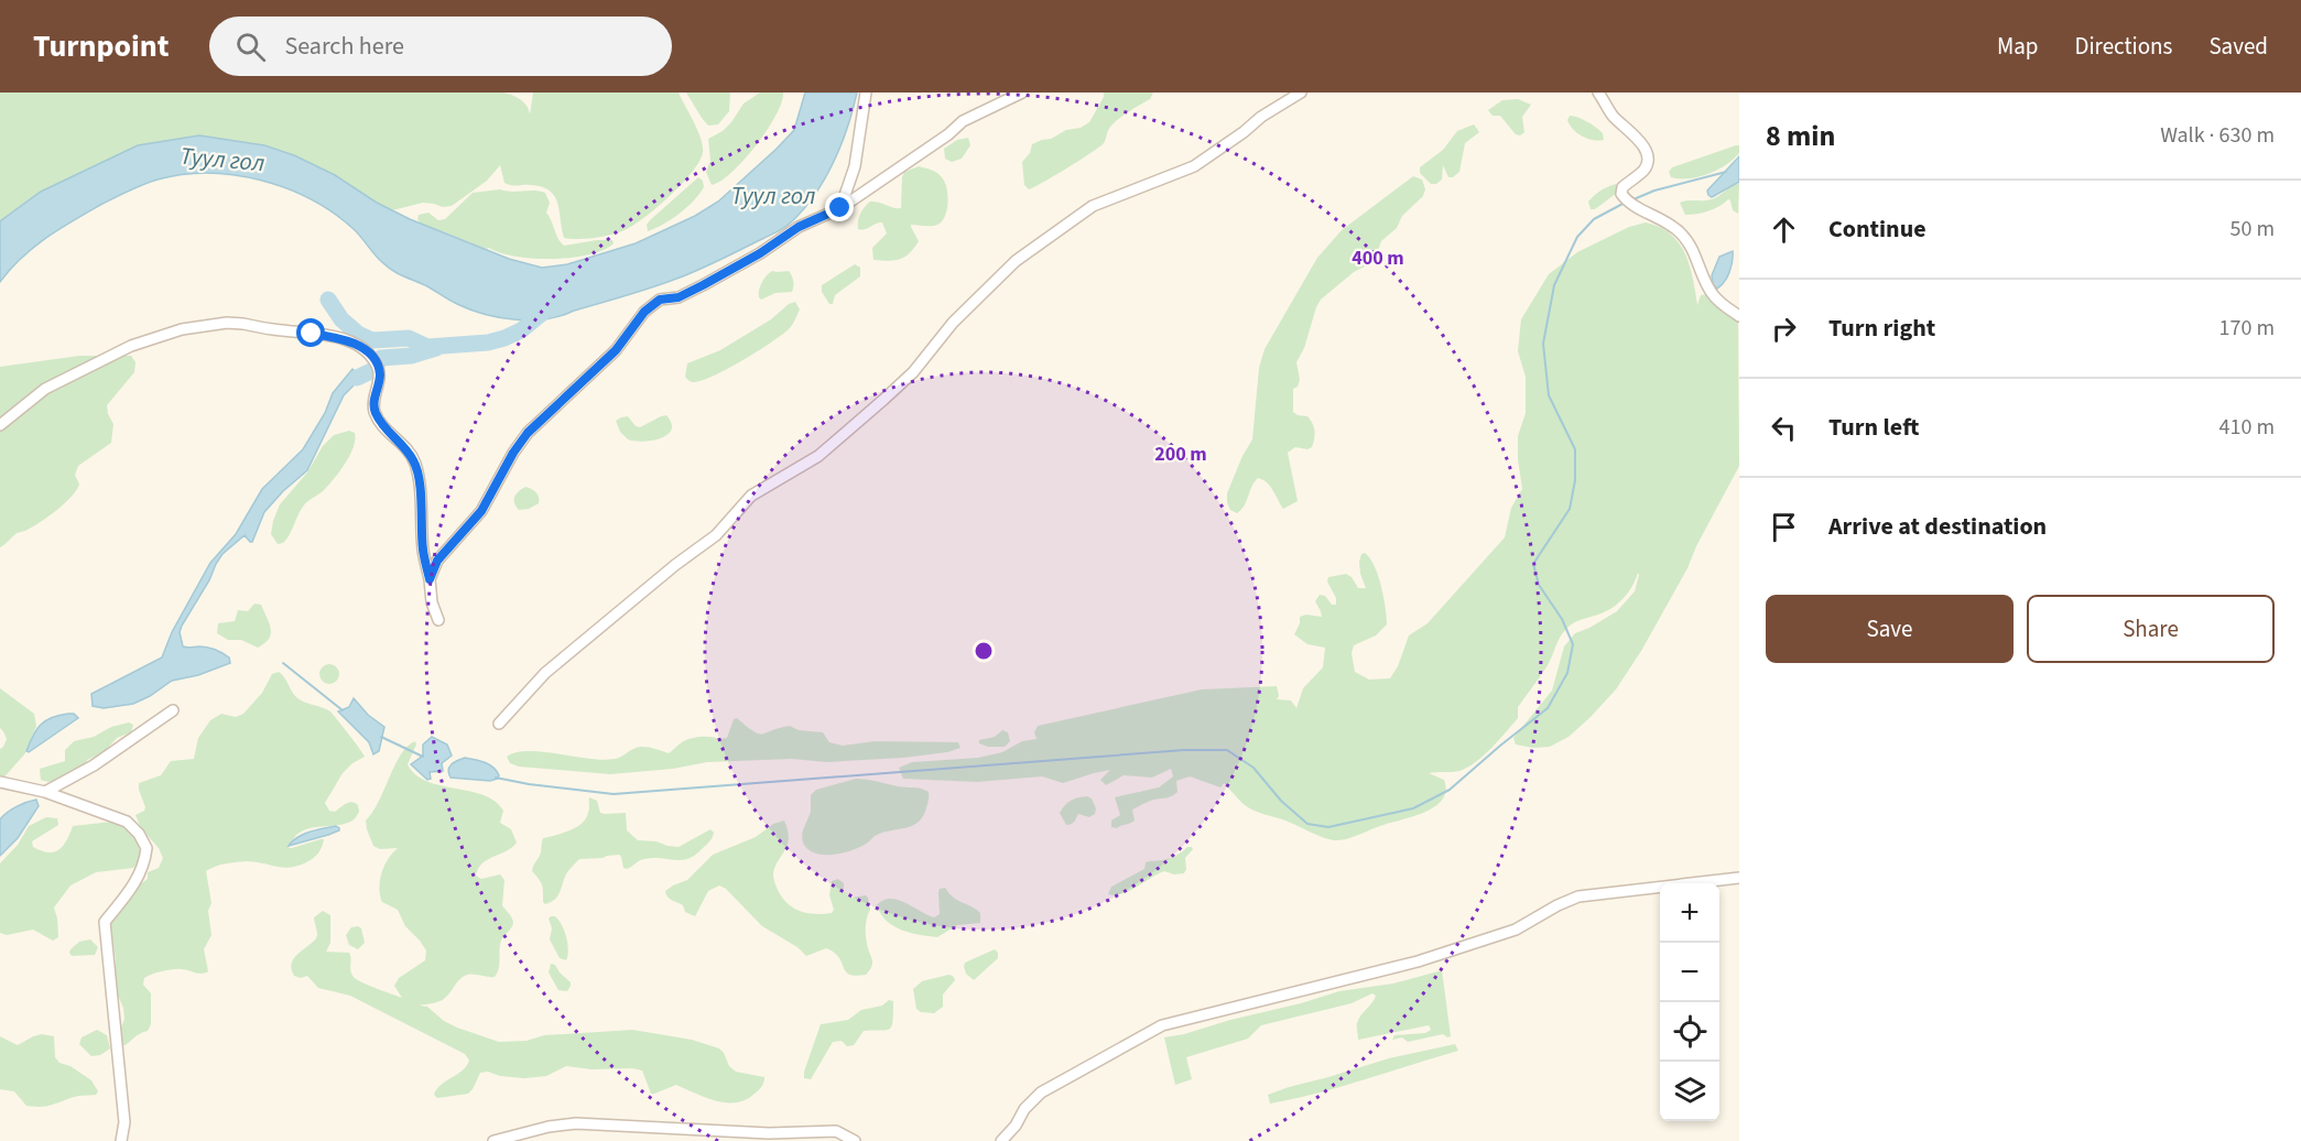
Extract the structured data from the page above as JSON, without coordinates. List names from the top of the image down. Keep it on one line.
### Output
{"water":["Туул гол"],"page":{"header":"Turnpoint","search":"Search here","nav":["Map","Directions","Saved"],"heading":["8 min","Walk · 630 m"],"list":[["Continue","50 m"],["Turn right","170 m"],["Turn left","410 m"],"Arrive at destination"],"buttons":["Save","Share"],"map_buttons":["+","−"]},"rings":["400 m","200 m"]}
